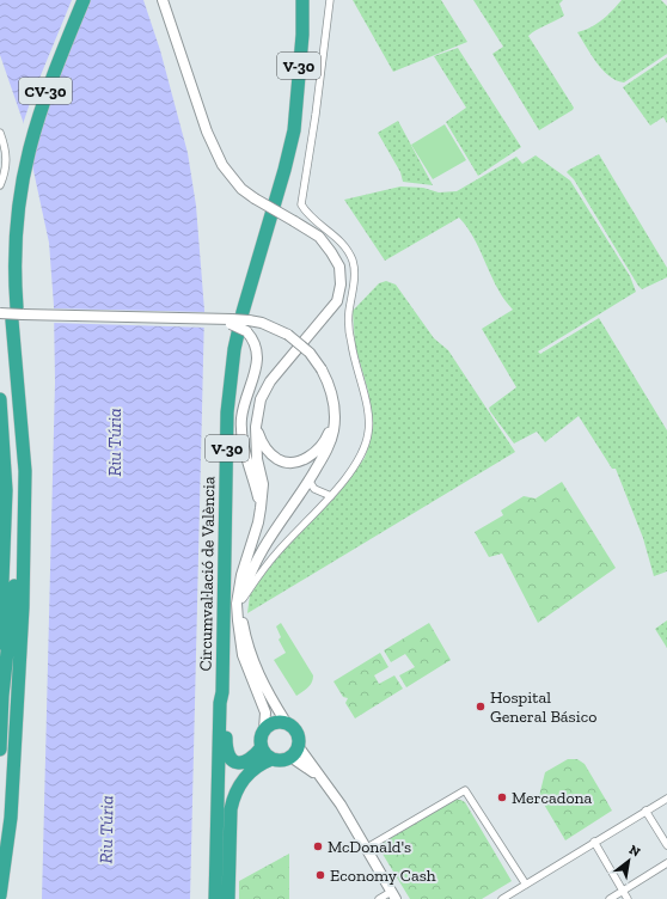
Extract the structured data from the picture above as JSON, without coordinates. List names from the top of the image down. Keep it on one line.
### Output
{"streets":{"highway":["V-30","CV-30","Circumval·lació de València"]},"water":["Riu Túria"],"places":["Hospital General Básico","Mercadona","McDonald's","Economy Cash"],"north":"top right"}
